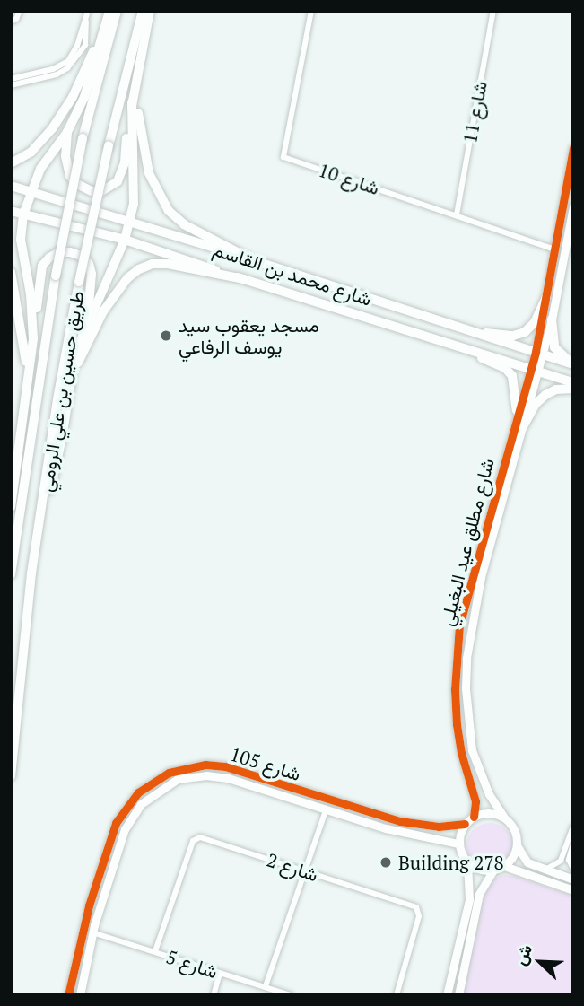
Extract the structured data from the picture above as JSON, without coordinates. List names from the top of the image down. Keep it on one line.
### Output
{"streets":{"highway":["طريق حسين بن علي الرومي"],"main road":["شارع محمد بن القاسم"],"street":["شارع 11","شارع 10","شارع مطلق عيد البغيلي","شارع 105","شارع 2","شارع 5"]},"crossings":[["شارع 11","شارع 10"],["شارع محمد بن القاسم","شارع مطلق عيد البغيلي"],["شارع مطلق عيد البغيلي","شارع 105"],["شارع 105","شارع 5"],["شارع 2","شارع 5"]],"places":["مسجد يعقوب سيد يوسف الرفاعي","Building 278"],"north":"top left"}
